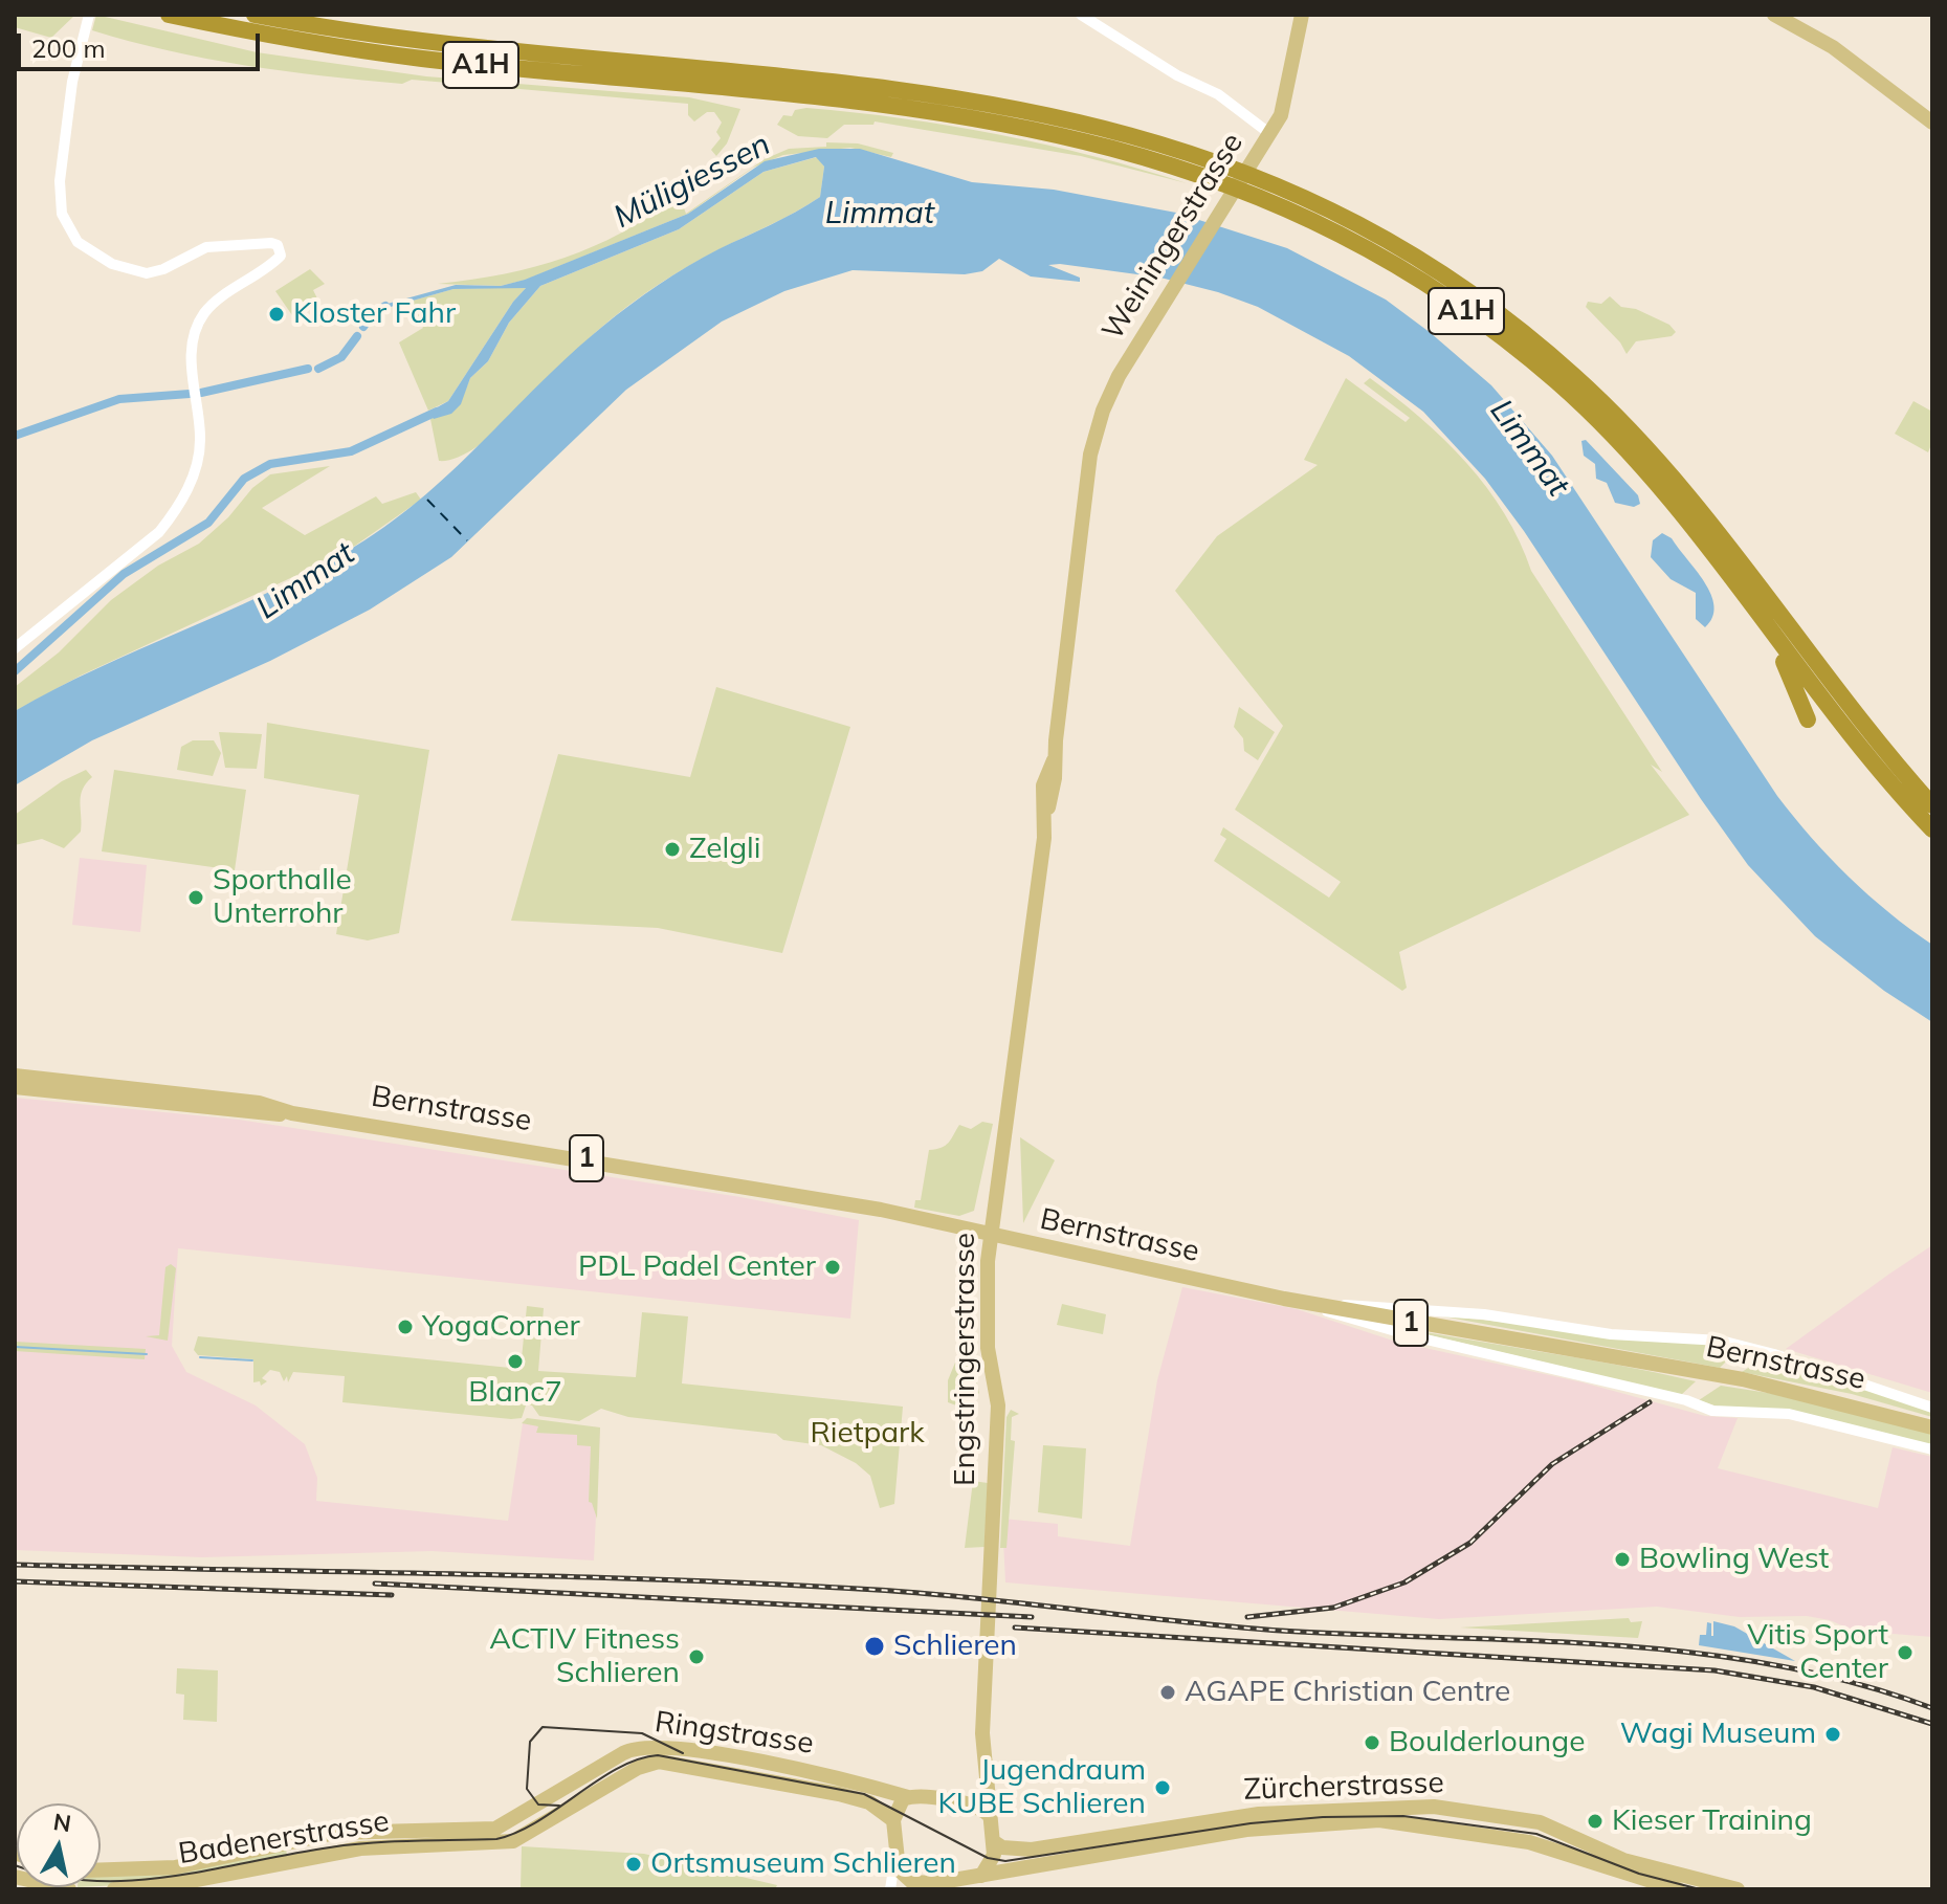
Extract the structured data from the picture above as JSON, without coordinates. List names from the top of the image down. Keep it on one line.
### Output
{"streets":{"highway":["A1H"],"main road":["Weiningerstrasse","Bernstrasse","1","Engstringerstrasse","Ringstrasse","Zürcherstrasse","Badenerstrasse"]},"crossings":[["Weiningerstrasse","Engstringerstrasse"],["Bernstrasse","Engstringerstrasse"],["Engstringerstrasse","Ringstrasse"],["Engstringerstrasse","Zürcherstrasse"],["Ringstrasse","Zürcherstrasse"],["Ringstrasse","Badenerstrasse"]],"water":["Müligiessen","Limmat"],"parks":["Rietpark"],"places":["Kloster Fahr","Zelgli","Sporthalle Unterrohr","PDL Padel Center","YogaCorner","Blanc7","Bowling West","Schlieren","Vitis Sport Center","ACTIV Fitness Schlieren","AGAPE Christian Centre","Wagi Museum","Boulderlounge","Jugendraum KUBE Schlieren","Kieser Training","Ortsmuseum Schlieren"],"scale_bar":"200 m","north":"top"}
